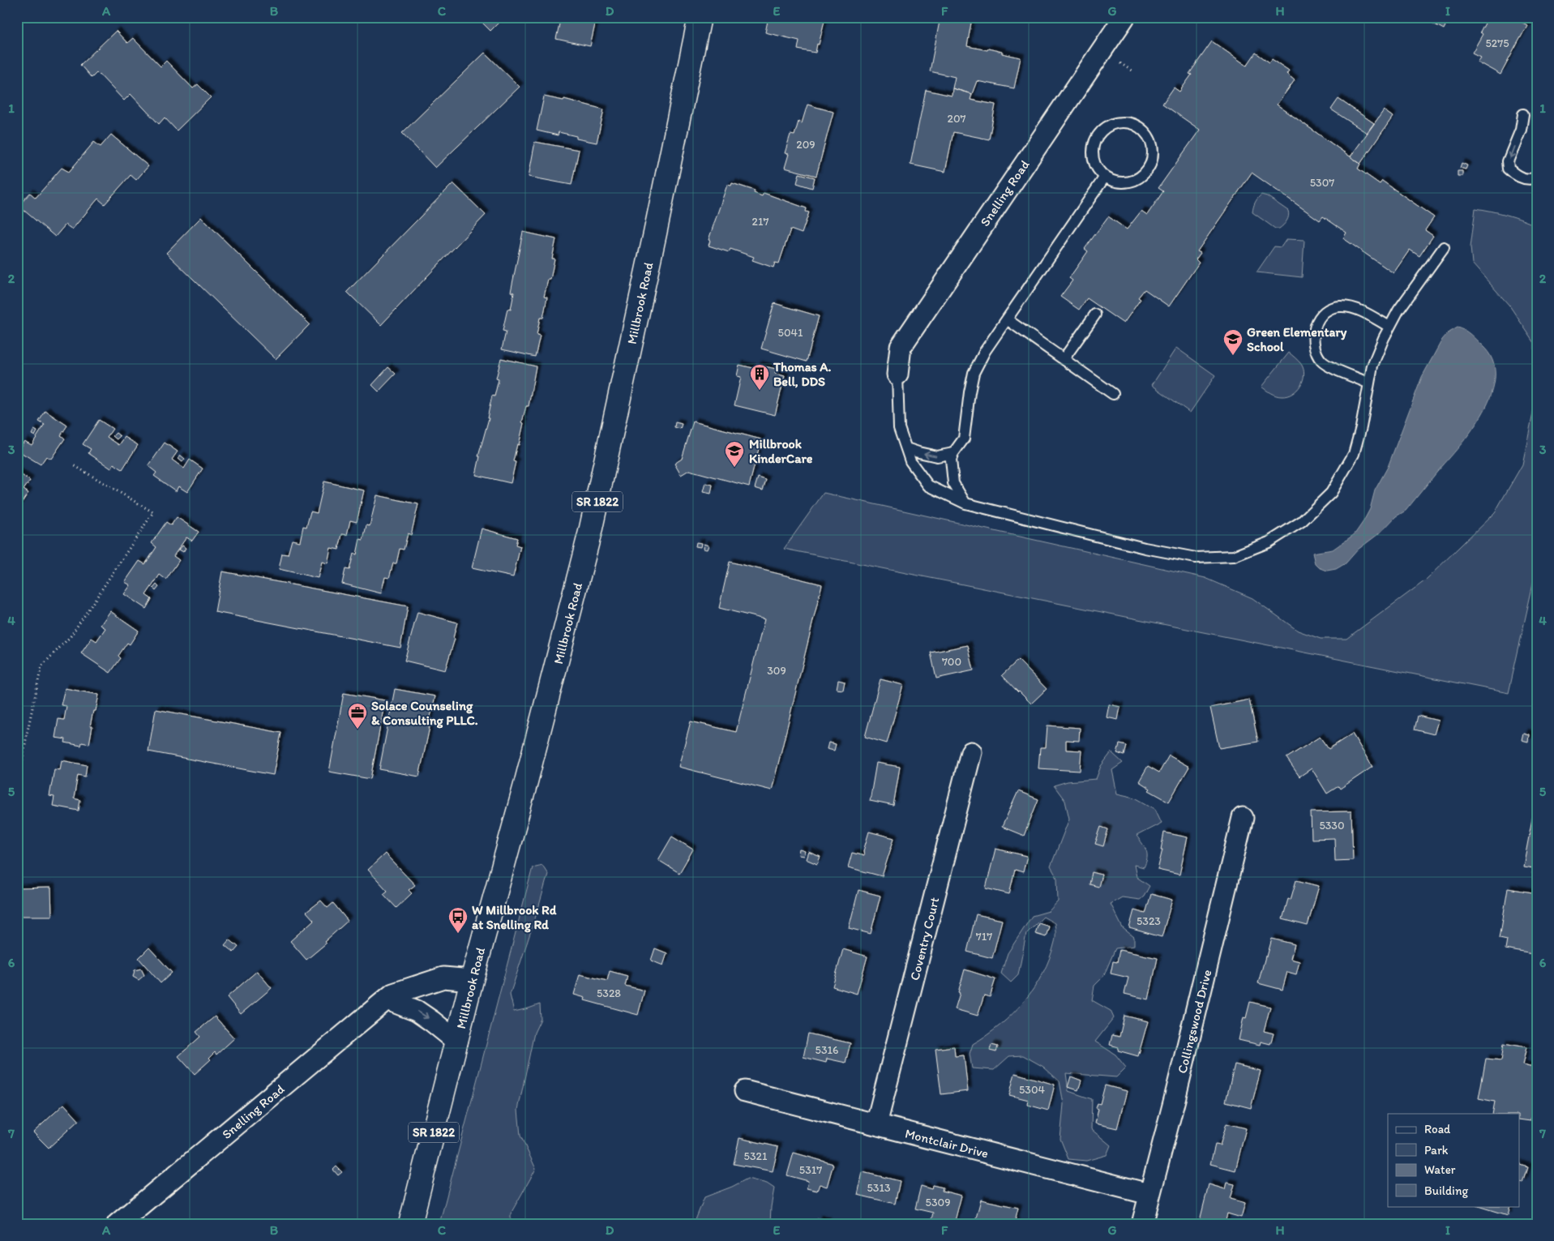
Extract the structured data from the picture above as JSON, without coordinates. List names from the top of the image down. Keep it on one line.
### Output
{"streets":{"main road":["Millbrook Road","SR 1822"],"street":["Snelling Road","Coventry Court","Collingswood Drive","Montclair Drive"]},"crossings":[["Snelling Road","Millbrook Road"],["Coventry Court","Montclair Drive"],["Collingswood Drive","Montclair Drive"]],"places":{"school or university":["Green Elementary School","Millbrook KinderCare"],"building":["Thomas A. Bell, DDS"],"office":["Solace Counseling & Consulting PLLC."],"bus stop":["W Millbrook Rd at Snelling Rd"]},"house_numbers":["5275","207","209","5307","217","5041","700","309","5330","5323","717","5328","5316","5304","5321","5317","5313","5309"],"legend":["Road","Park","Water","Building"],"grid":{"columns":["A","B","C","D","E","F","G","H","I"],"rows":["1","2","3","4","5","6","7"]}}
